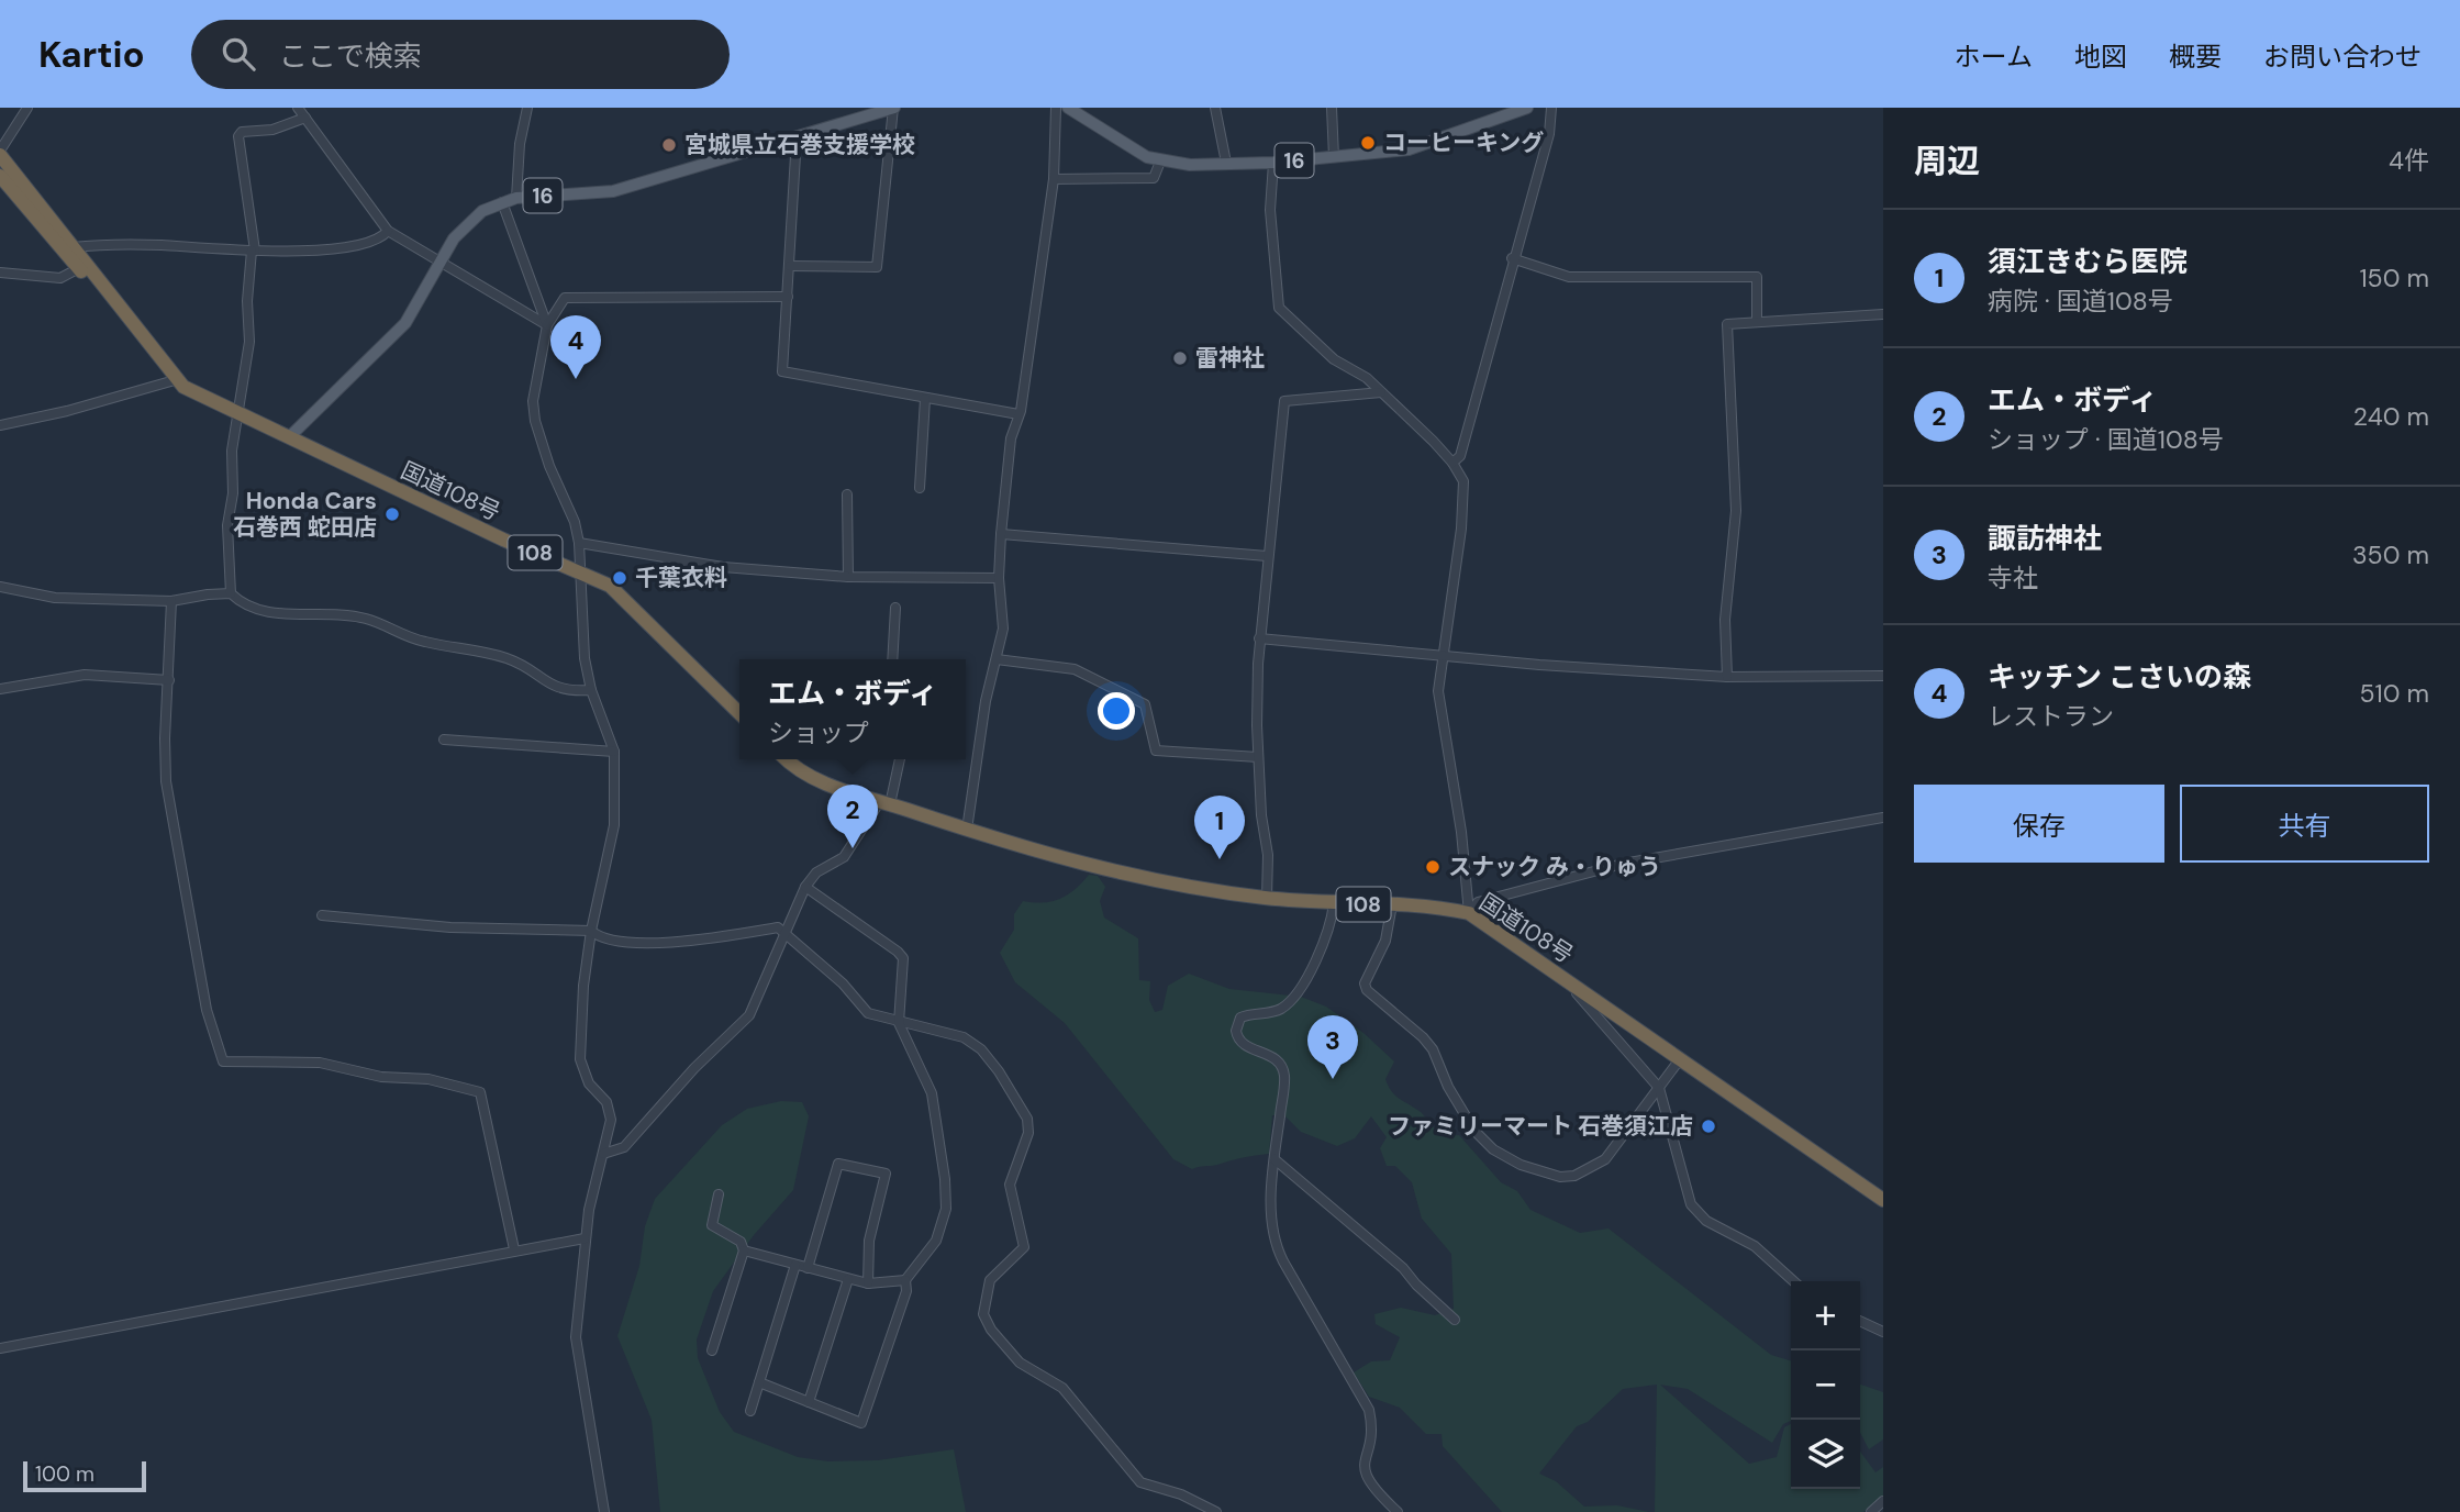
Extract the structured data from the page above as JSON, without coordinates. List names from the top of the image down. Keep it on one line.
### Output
{"streets":{"highway":["国道108号","108"],"main road":["16"]},"crossings":[["16","国道108号"]],"places":["コーヒーキング","宮城県立石巻支援学校","雷神社","Honda Cars 石巻西 蛇田店","千葉衣料","スナック み・りゅう","ファミリーマート 石巻須江店"],"scale_bar":"100 m","page":{"header":"Kartio","search":"ここで検索","nav":["ホーム","地図","概要","お問い合わせ"],"heading":["周辺","4件"],"list":[{"mark":"1","name":"須江きむら医院","note":"病院 · 国道108号","value":"150 m"},{"mark":"2","name":"エム・ボディ","note":"ショップ · 国道108号","value":"240 m"},{"mark":"3","name":"諏訪神社","note":"寺社","value":"350 m"},{"mark":"4","name":"キッチン こさいの森","note":"レストラン","value":"510 m"}],"pins":["4","2","1","3"],"popup":["エム・ボディ","ショップ"],"buttons":["保存","共有"],"map_buttons":["+","−"],"scale":"100 m"}}
